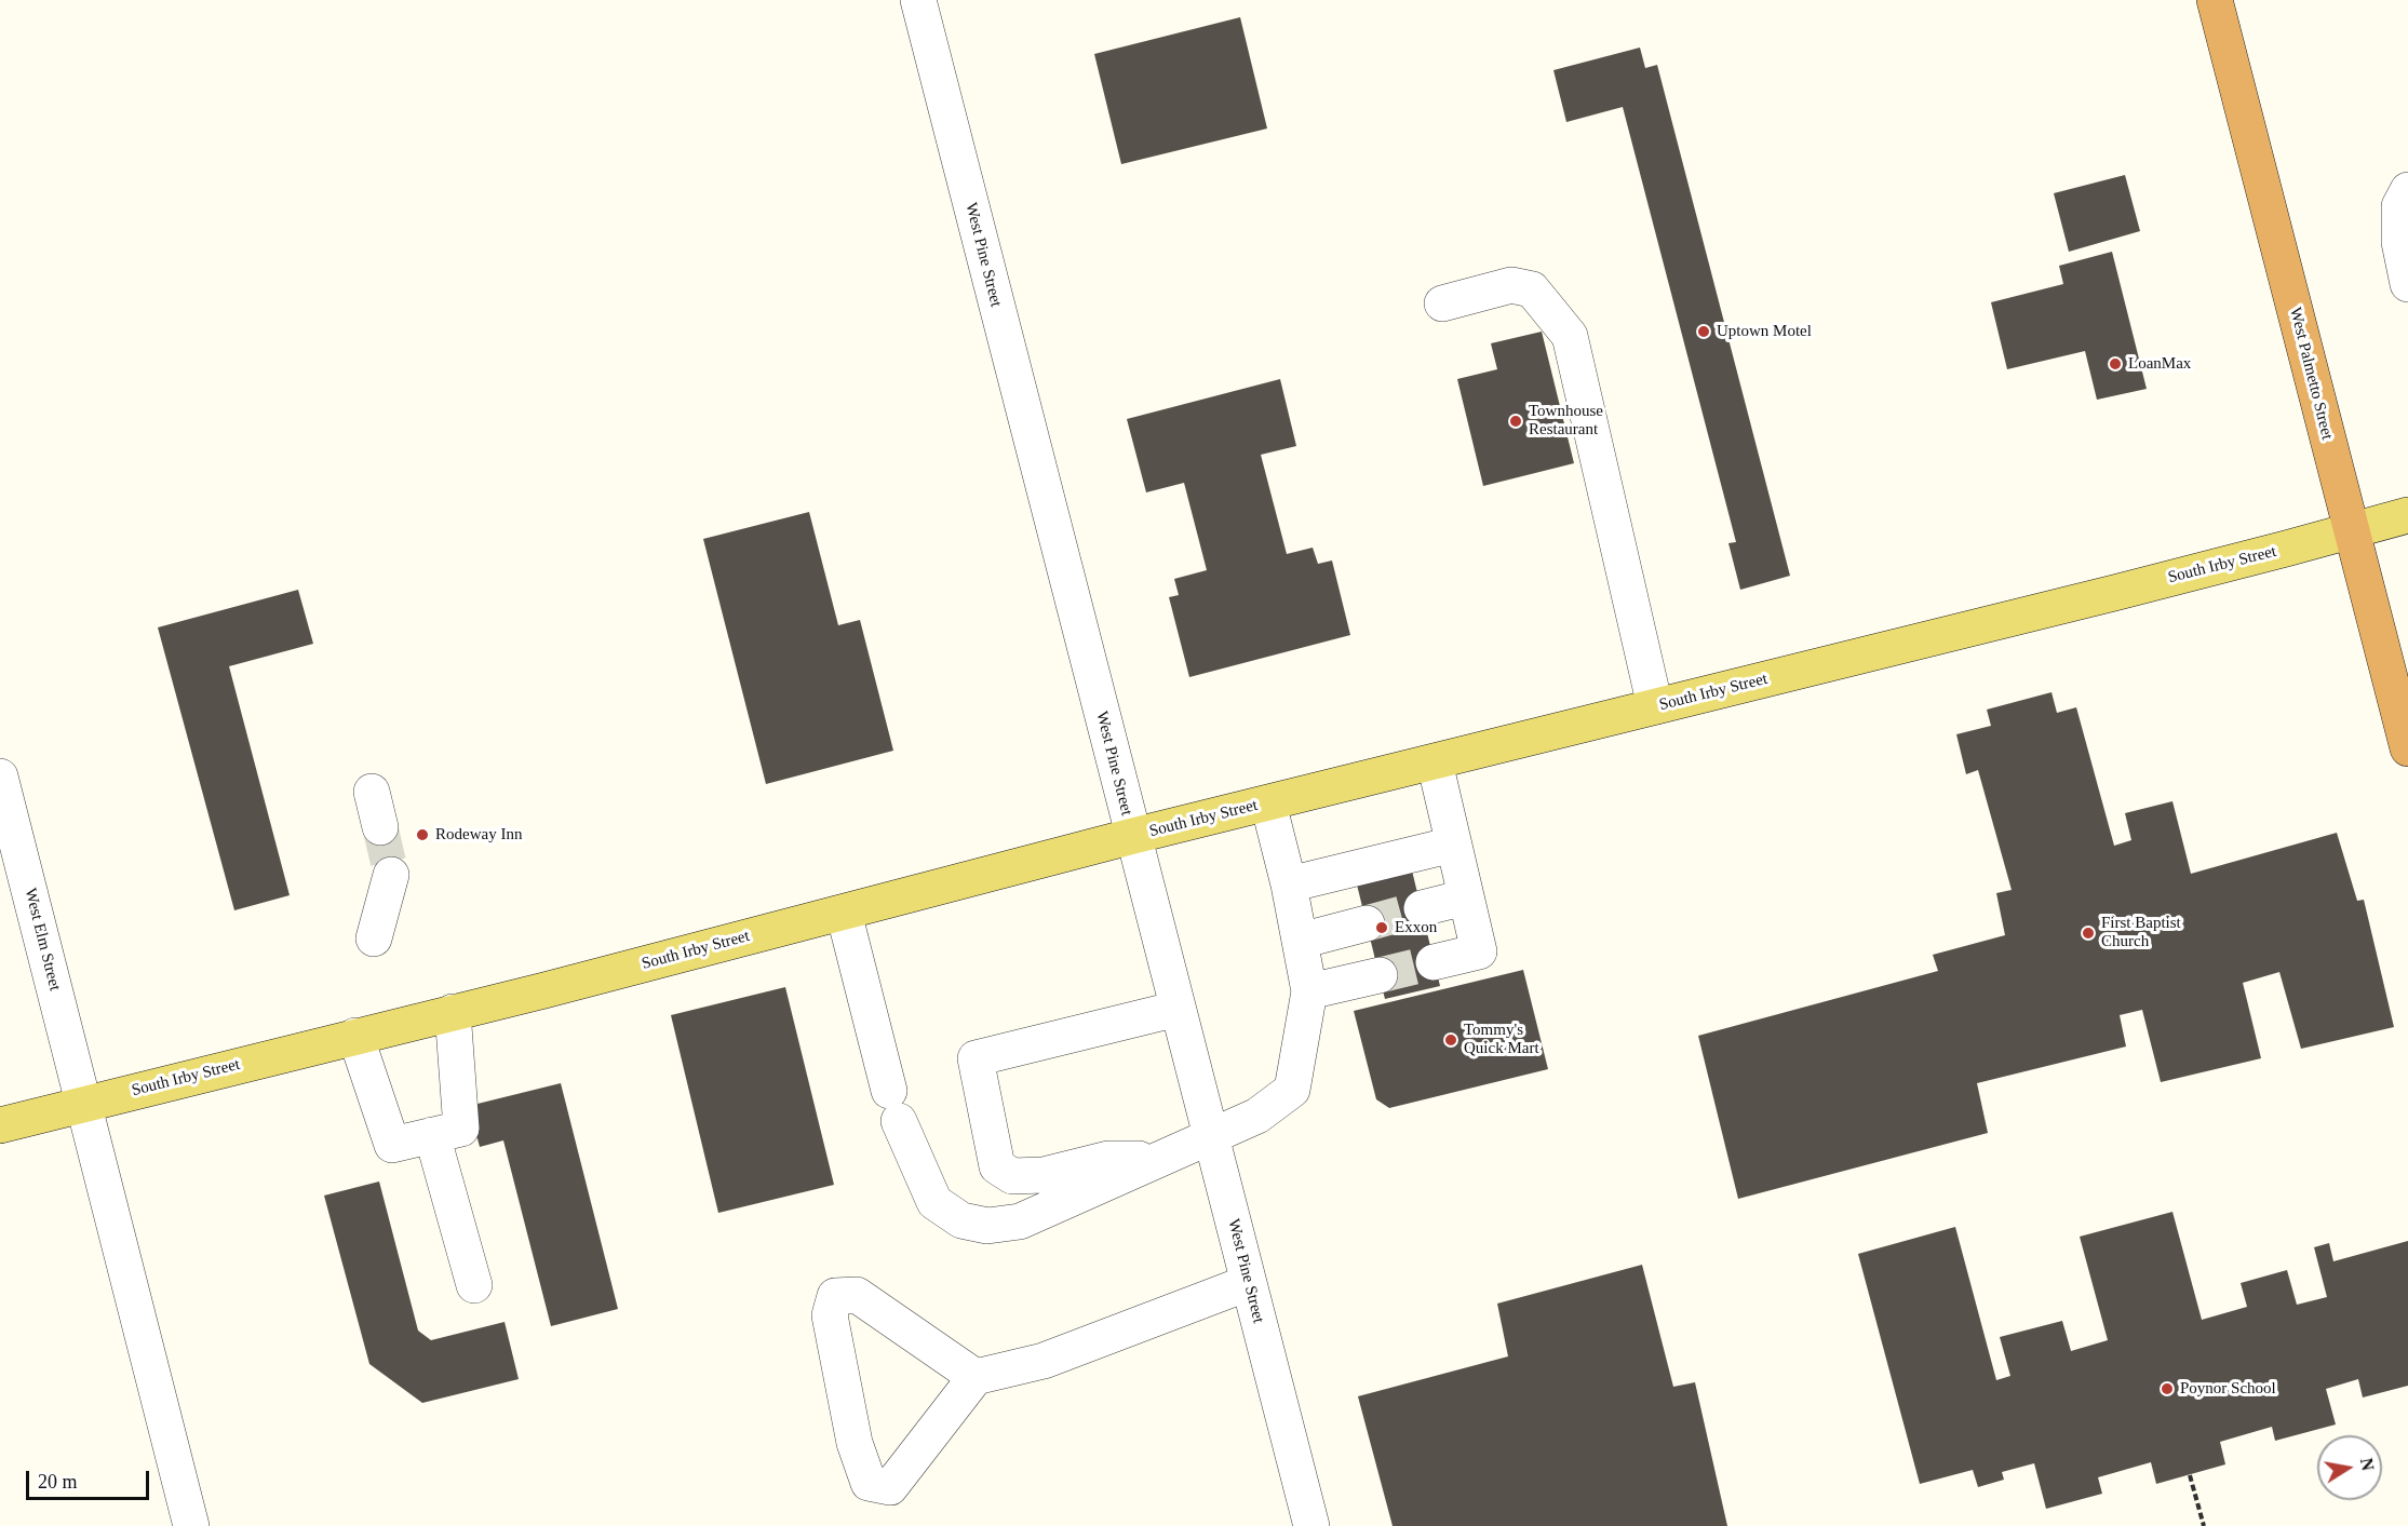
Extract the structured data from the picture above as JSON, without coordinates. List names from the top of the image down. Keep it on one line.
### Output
{"streets":{"highway":["West Palmetto Street"],"main road":["South Irby Street"],"street":["West Pine Street","West Elm Street"]},"crossings":[["West Pine Street","South Irby Street"],["West Palmetto Street","South Irby Street"],["South Irby Street","West Elm Street"]],"places":["Uptown Motel","LoanMax","Townhouse Restaurant","Rodeway Inn","Exxon","First Baptist Church","Tommy's Quick Mart","Poynor School"],"scale_bar":"20 m","north":"right"}
